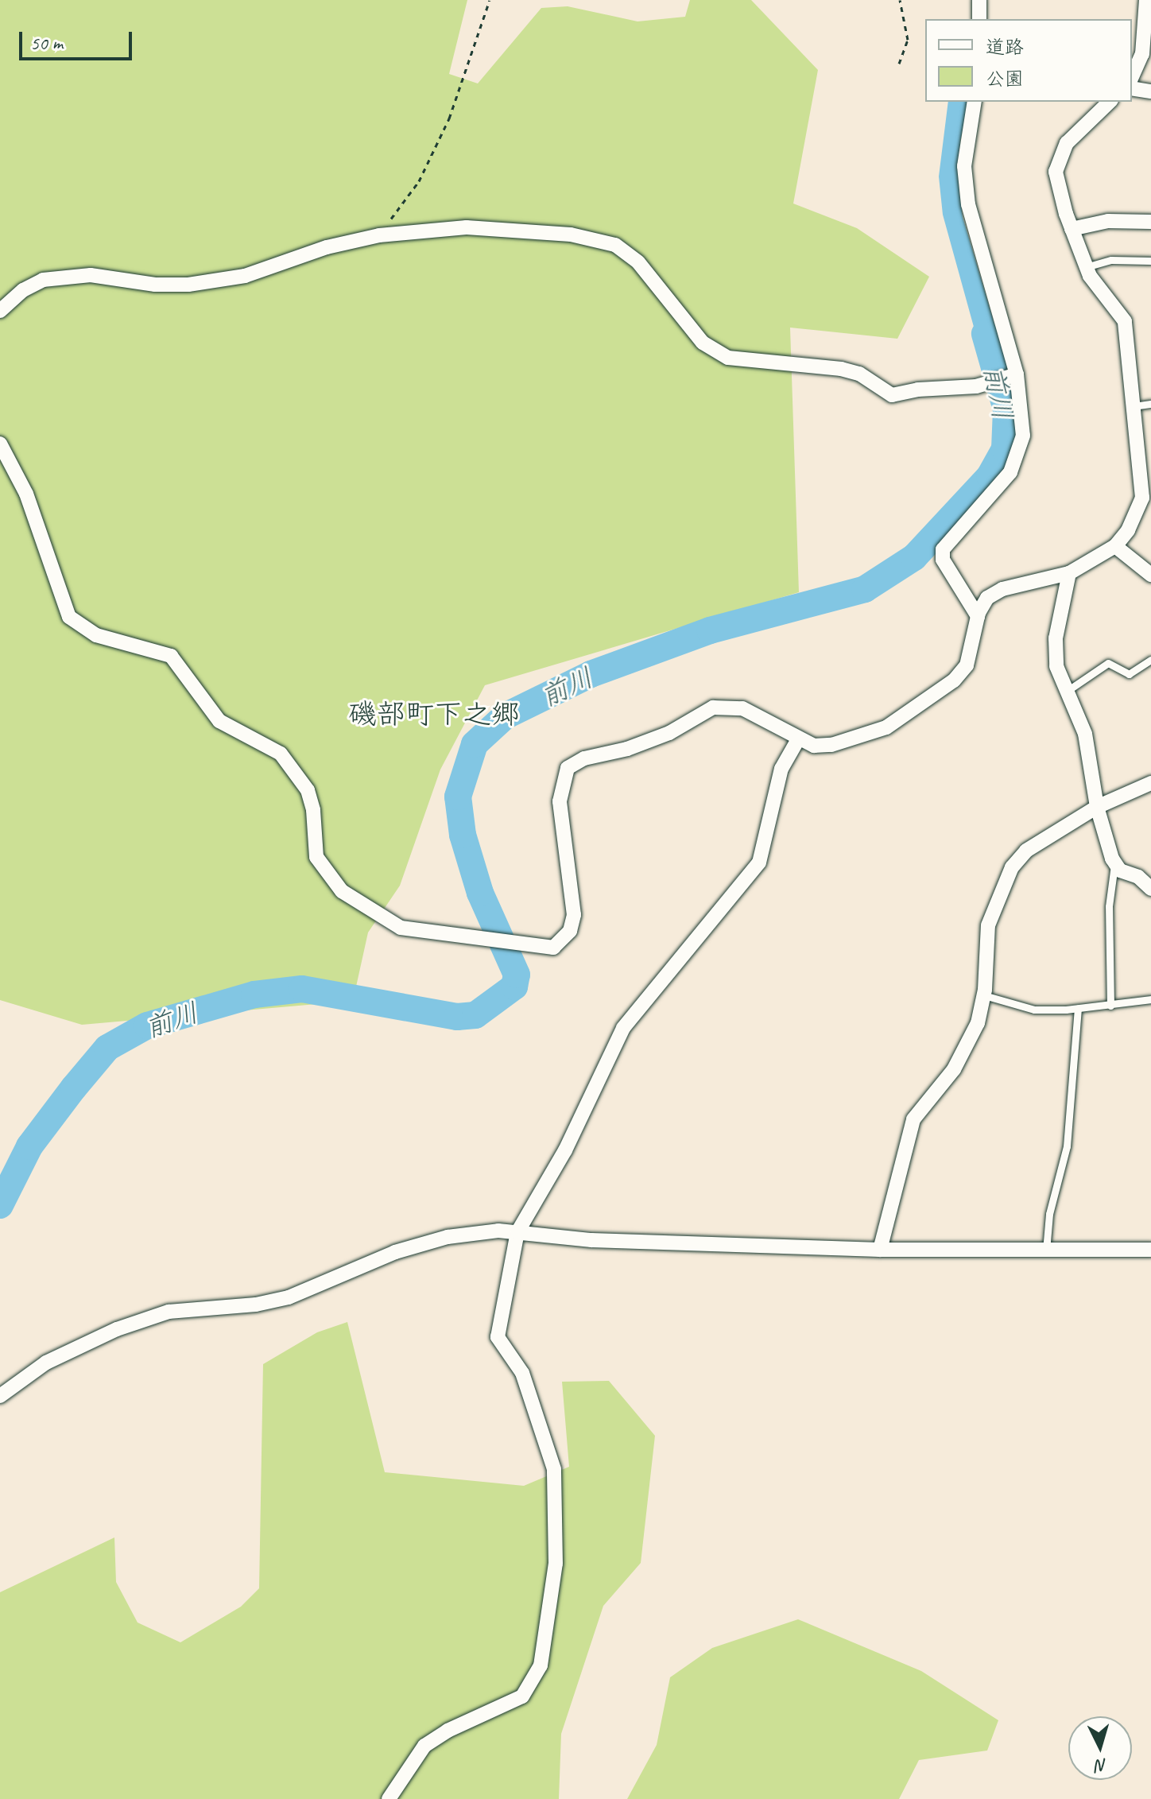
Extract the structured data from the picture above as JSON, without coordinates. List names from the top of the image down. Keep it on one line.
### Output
{"districts":["磯部町下之郷"],"water":["前川"],"legend":["道路","公園"],"scale_bar":"50 m","north":"bottom"}
